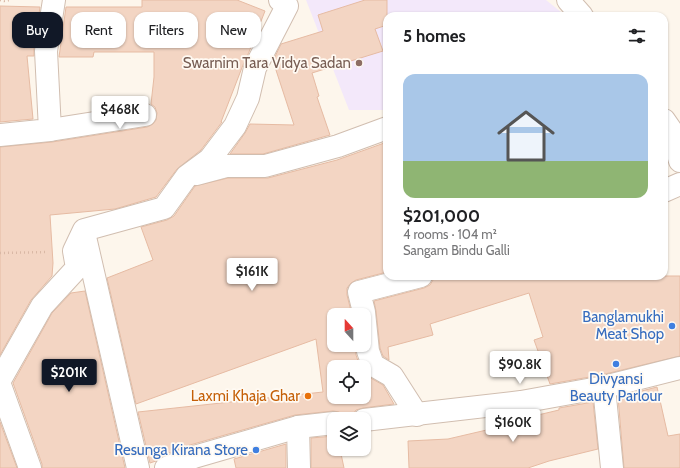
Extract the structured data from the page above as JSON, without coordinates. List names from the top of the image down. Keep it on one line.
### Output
{"places":["Swarnim Tara Vidya Sadan","Banglamukhi Meat Shop","Divyansi Beauty Parlour","Laxmi Khaja Ghar","Resunga Kirana Store"],"north":"top","page":{"chip":["Buy","Rent","Filters","New"],"heading":"5 homes","list":[{"name":"$201,000","note":"4 rooms · 104 m² · Sangam Bindu Galli"}],"price":["$468K","$161K","$90.8K","$201K","$160K"]}}
